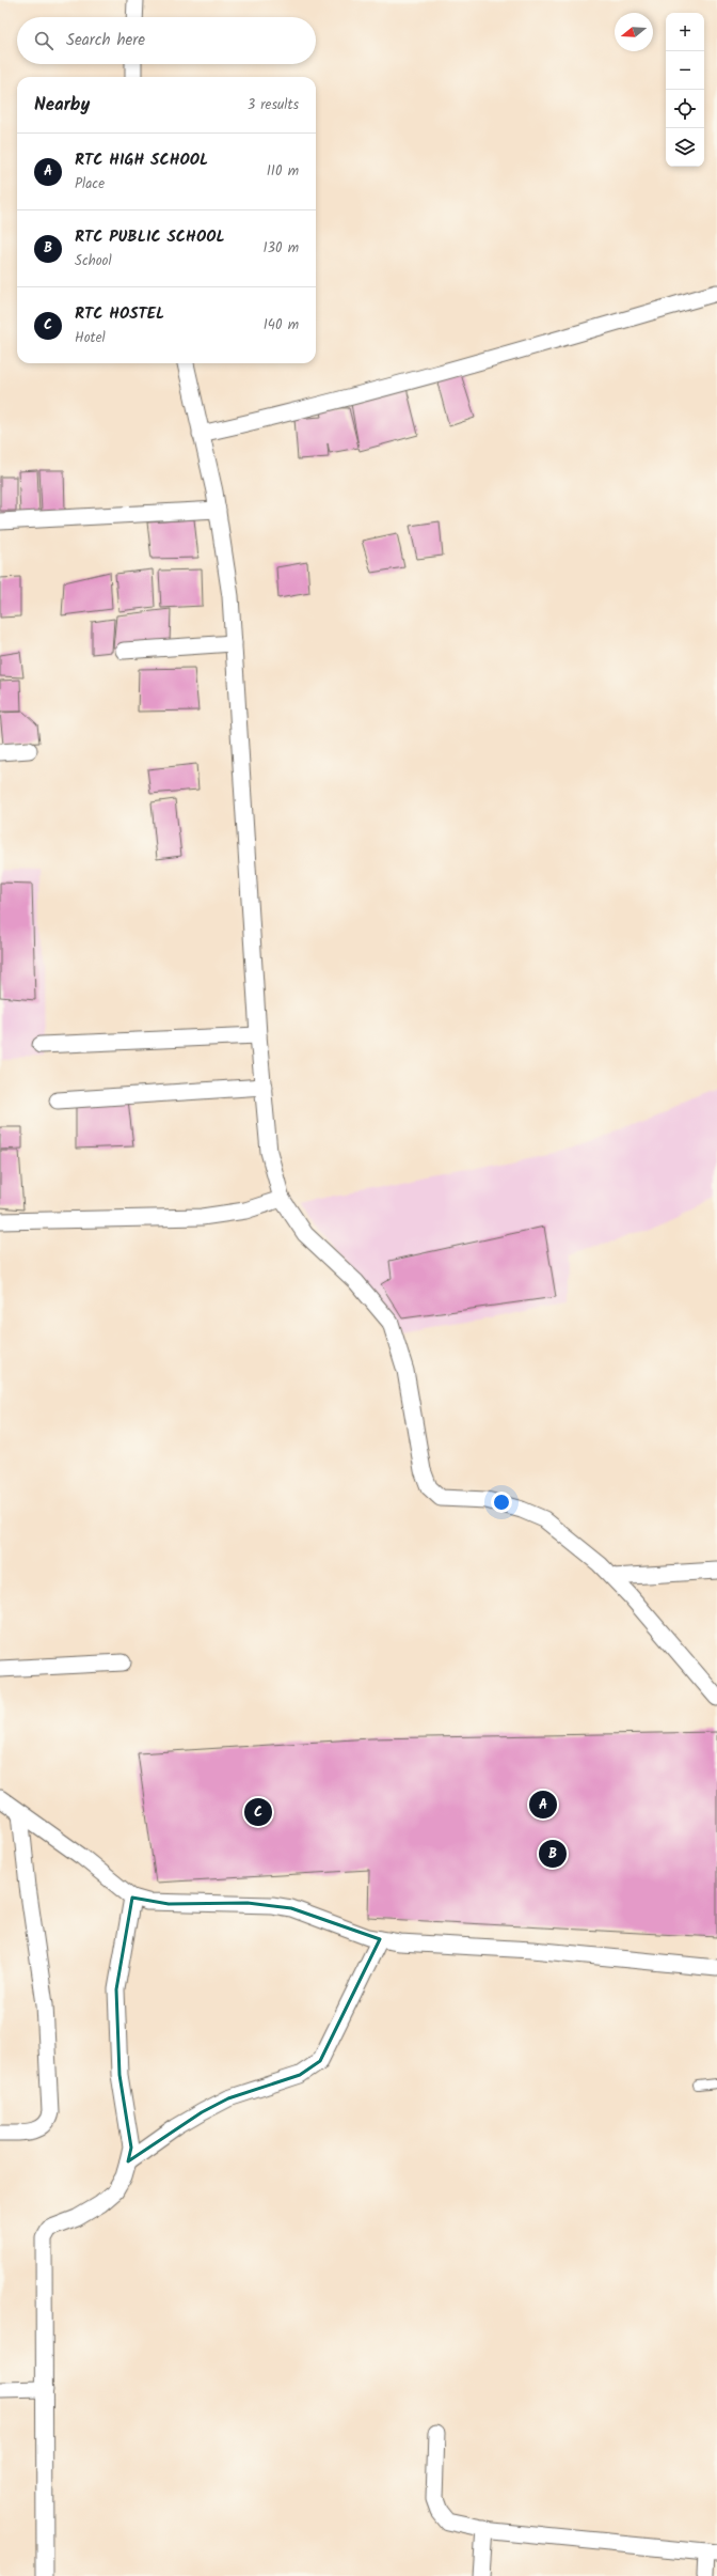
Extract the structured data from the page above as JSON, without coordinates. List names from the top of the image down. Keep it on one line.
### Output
{"north":"left","page":{"map_buttons":["+","−"],"search":"Search here","heading":["Nearby","3 results"],"list":[{"mark":"A","name":"RTC HIGH SCHOOL","note":"Place","value":"110 m"},{"mark":"B","name":"RTC PUBLIC SCHOOL","note":"School","value":"130 m"},{"mark":"C","name":"RTC HOSTEL","note":"Hotel","value":"140 m"}],"pins":["A","C","B"]}}
